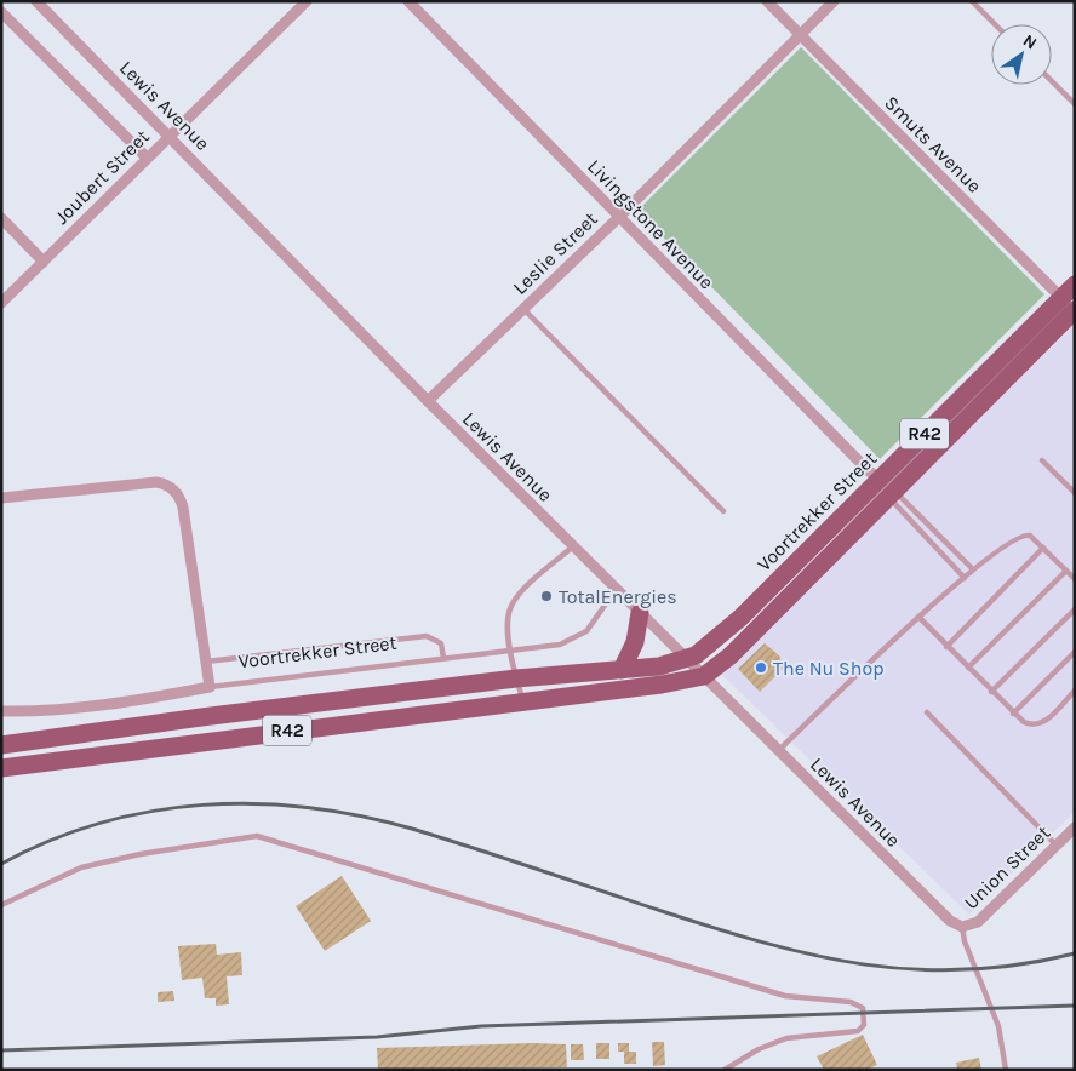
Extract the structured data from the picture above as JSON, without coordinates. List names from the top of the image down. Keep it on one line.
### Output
{"streets":{"main road":["R42","Voortrekker Street"],"street":["Lewis Avenue","Smuts Avenue","Joubert Street","Livingstone Avenue","Leslie Street","Union Street"]},"crossings":[["Lewis Avenue","Joubert Street"],["Lewis Avenue","Leslie Street"],["Lewis Avenue","R42"],["Lewis Avenue","Voortrekker Street"],["Lewis Avenue","Union Street"],["Smuts Avenue","Leslie Street"],["Smuts Avenue","Voortrekker Street"],["Livingstone Avenue","Leslie Street"],["Livingstone Avenue","Voortrekker Street"],["R42","Voortrekker Street"]],"places":["TotalEnergies","The Nu Shop"],"north":"top right"}
